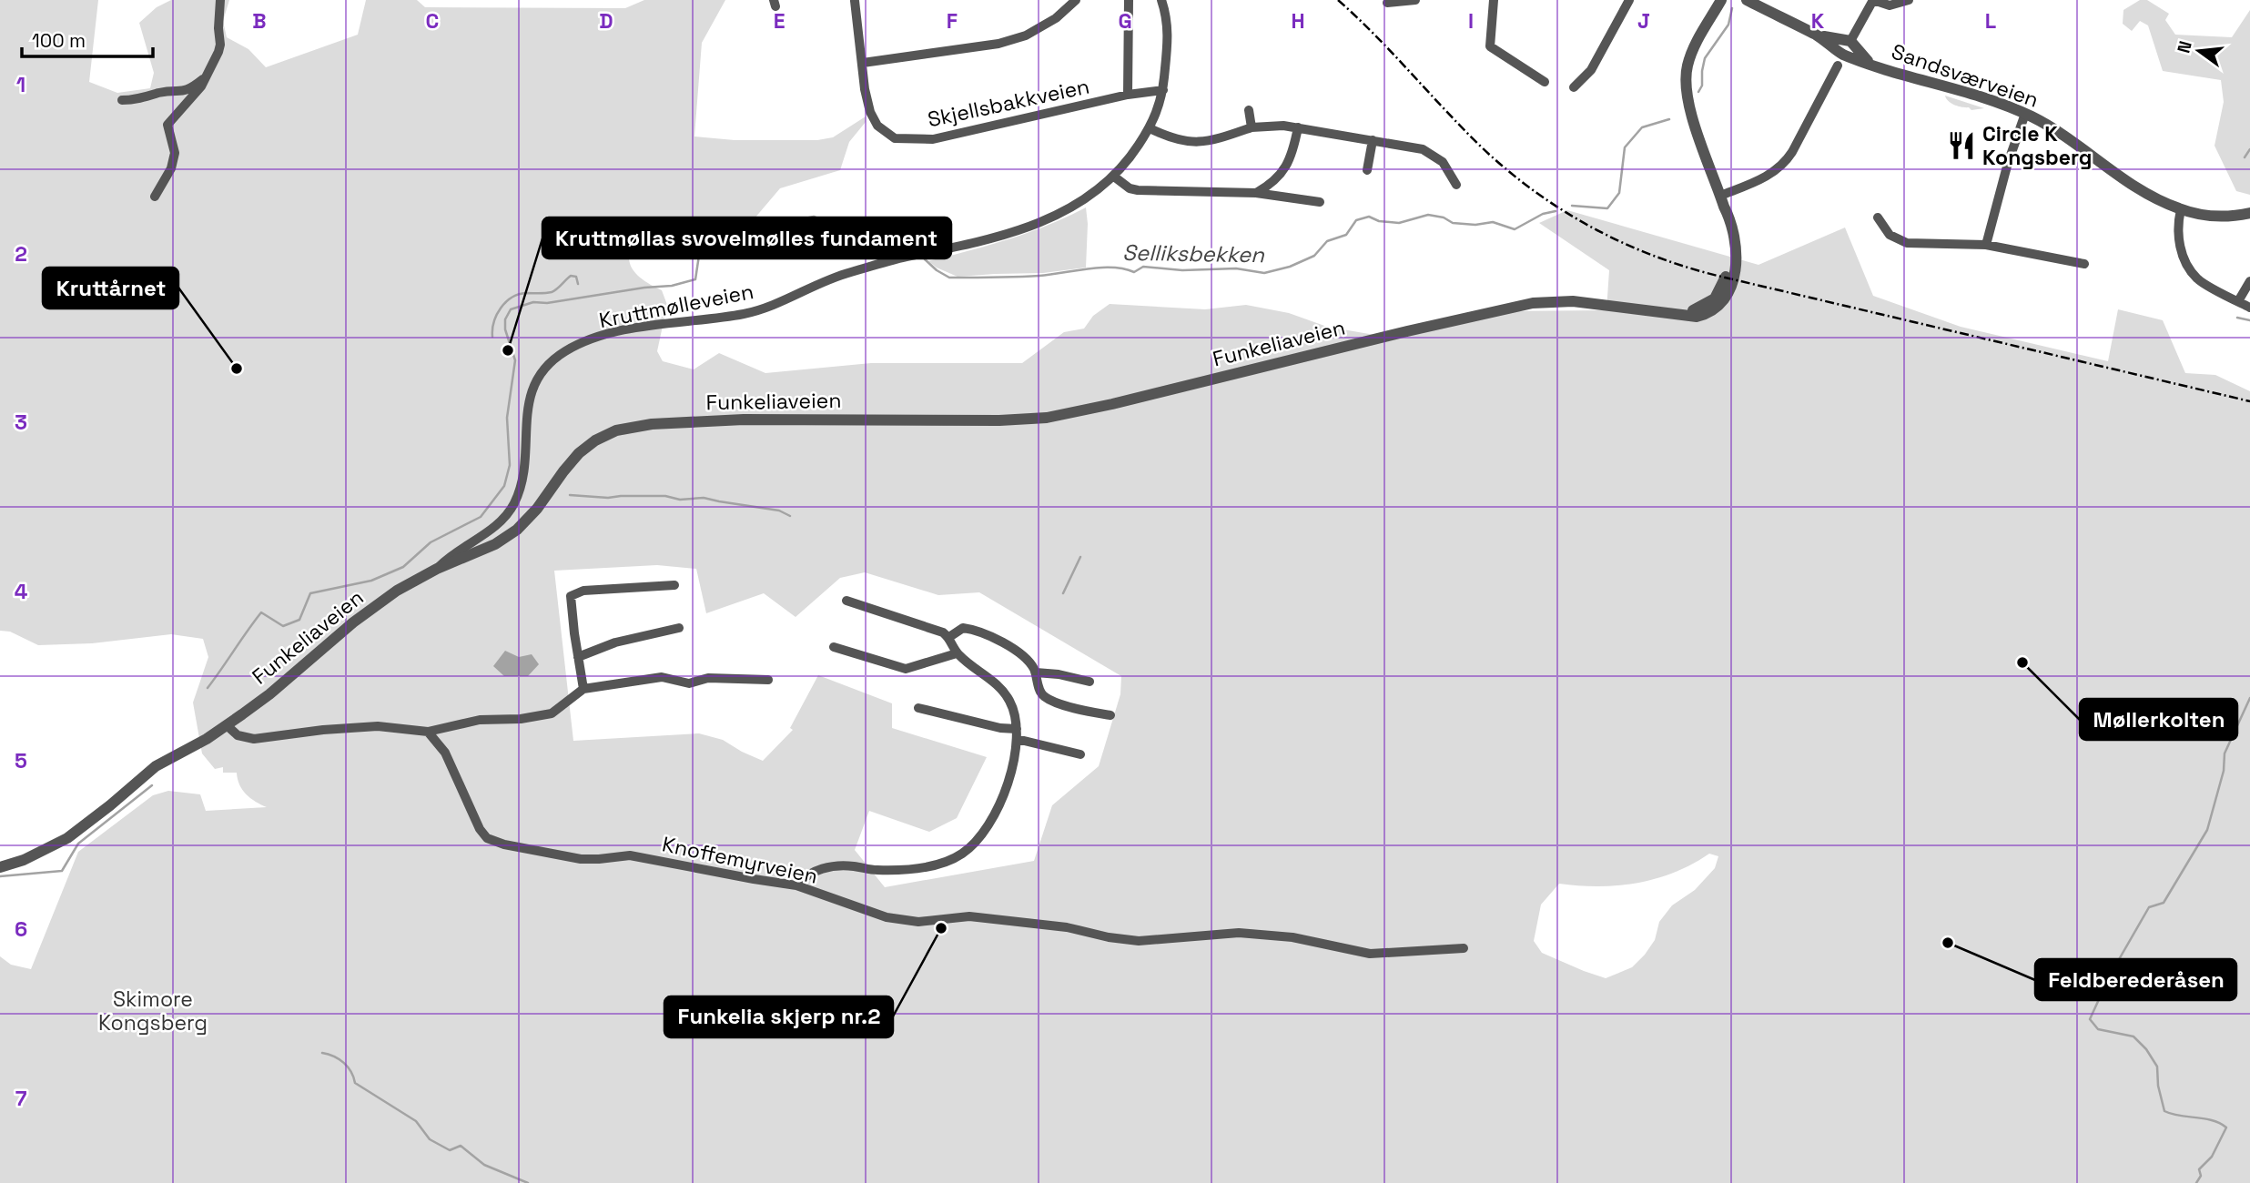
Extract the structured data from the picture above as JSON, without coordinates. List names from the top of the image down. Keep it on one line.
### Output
{"streets":{"street":["Sandsværveien","Skjellsbakkveien","Kruttmølleveien","Funkeliaveien","Knoffemyrveien"]},"crossings":[["Skjellsbakkveien","Kruttmølleveien"],["Kruttmølleveien","Funkeliaveien"]],"water":["Selliksbekken"],"parks":["Skimore Kongsberg"],"places":{"restaurant":["Circle K Kongsberg"],"other":["Kruttmøllas svovelmølles fundament","Kruttårnet","Møllerkolten","Funkelia skjerp nr.2","Feldberederåsen"]},"scale_bar":"100 m","north":"left","grid":{"columns":["B","C","D","E","F","G","H","I","J","K","L"],"rows":["1","2","3","4","5","6","7"]}}
